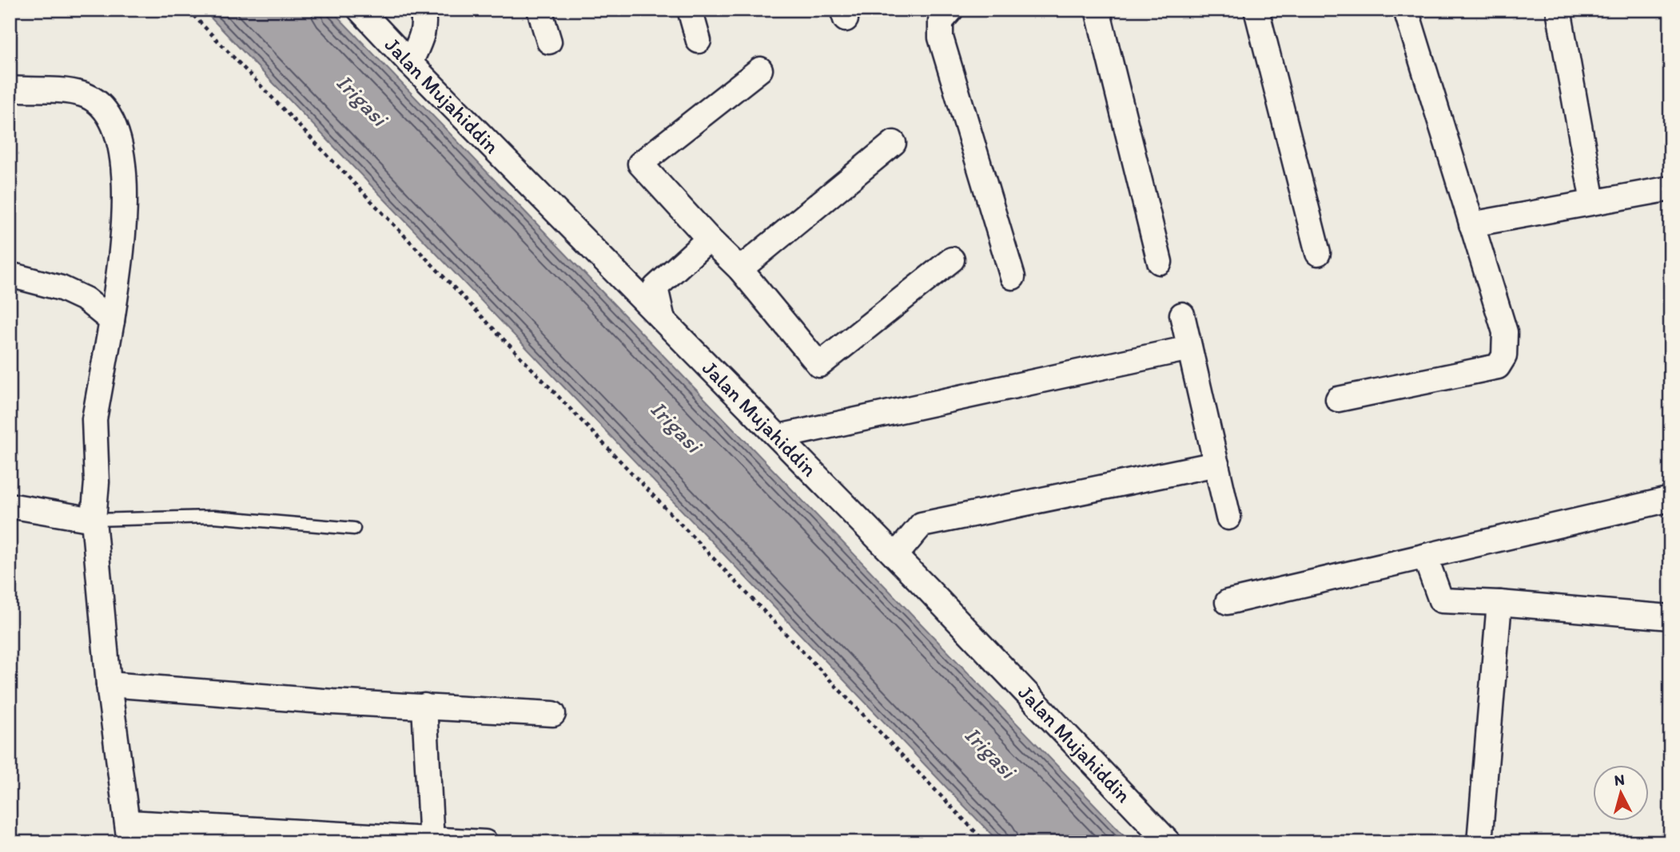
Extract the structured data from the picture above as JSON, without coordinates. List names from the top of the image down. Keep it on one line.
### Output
{"streets":{"street":["Jalan Mujahiddin"]},"water":["Irigasi"],"north":"top"}
